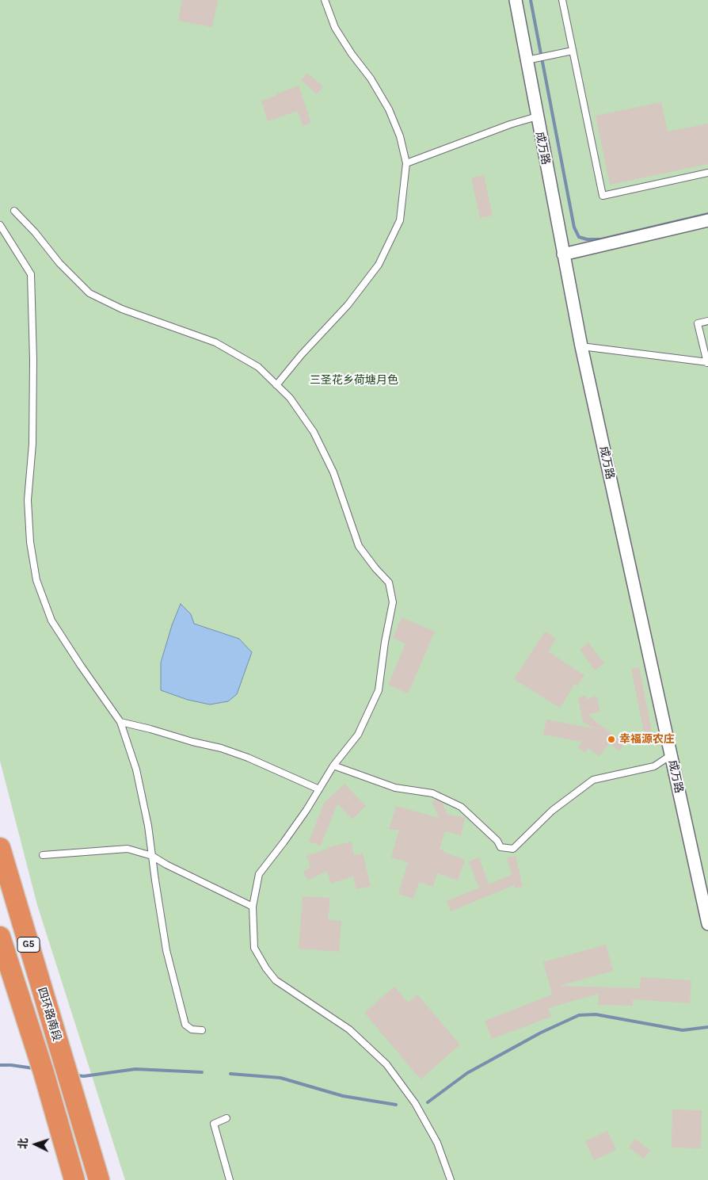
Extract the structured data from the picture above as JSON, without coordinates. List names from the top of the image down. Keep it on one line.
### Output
{"streets":{"highway":["G5","四环路南段"],"street":["成万路"]},"parks":["三圣花乡荷塘月色"],"places":["幸福源农庄"],"north":"left"}
